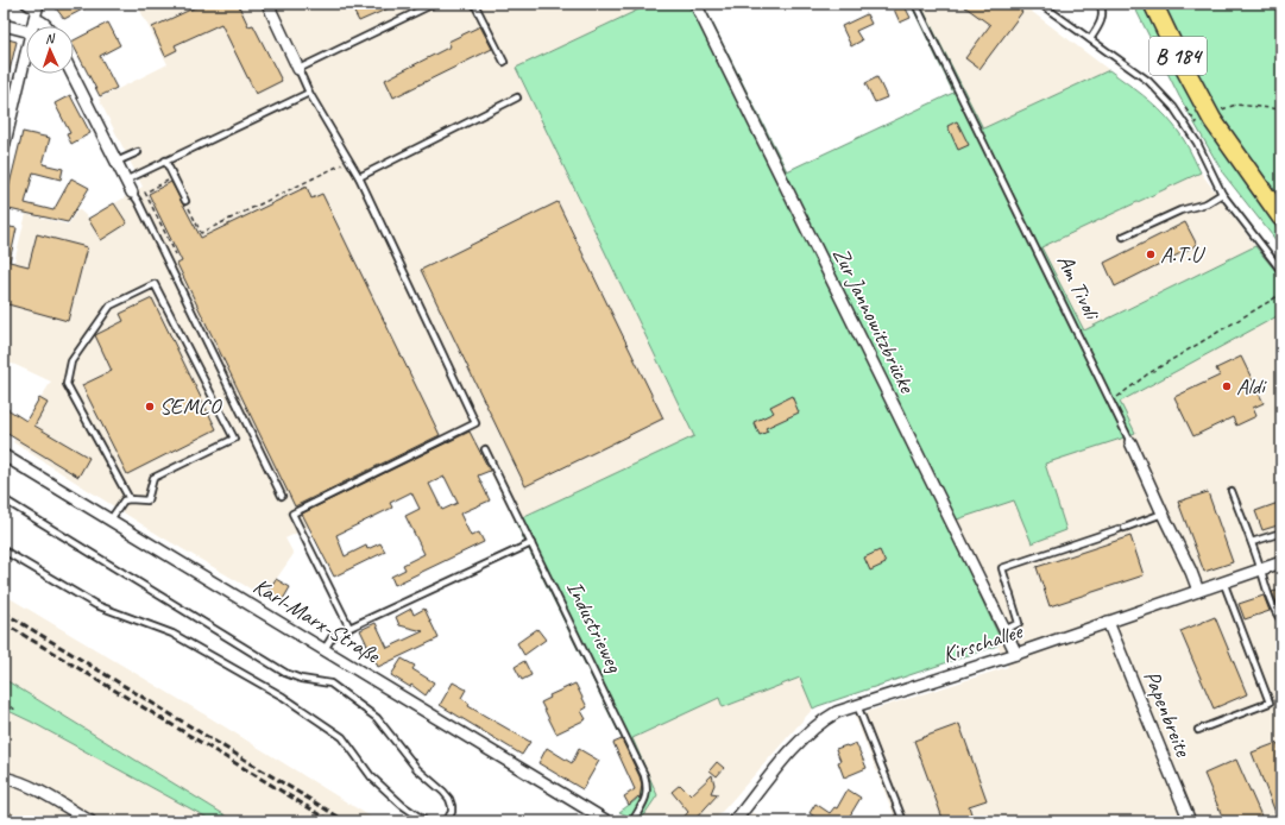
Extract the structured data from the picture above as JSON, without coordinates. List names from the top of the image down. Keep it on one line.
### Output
{"streets":{"main road":["B 184"],"street":["Am Tivoli","Zur Jannowitzbrücke","Karl-Marx-Straße","Kirschallee","Papenbreite"],"lane":["Industrieweg"]},"crossings":[["Am Tivoli","Kirschallee"],["Zur Jannowitzbrücke","Kirschallee"],["Kirschallee","Papenbreite"]],"places":["A.T.U","Aldi","SEMCO"],"north":"top"}
